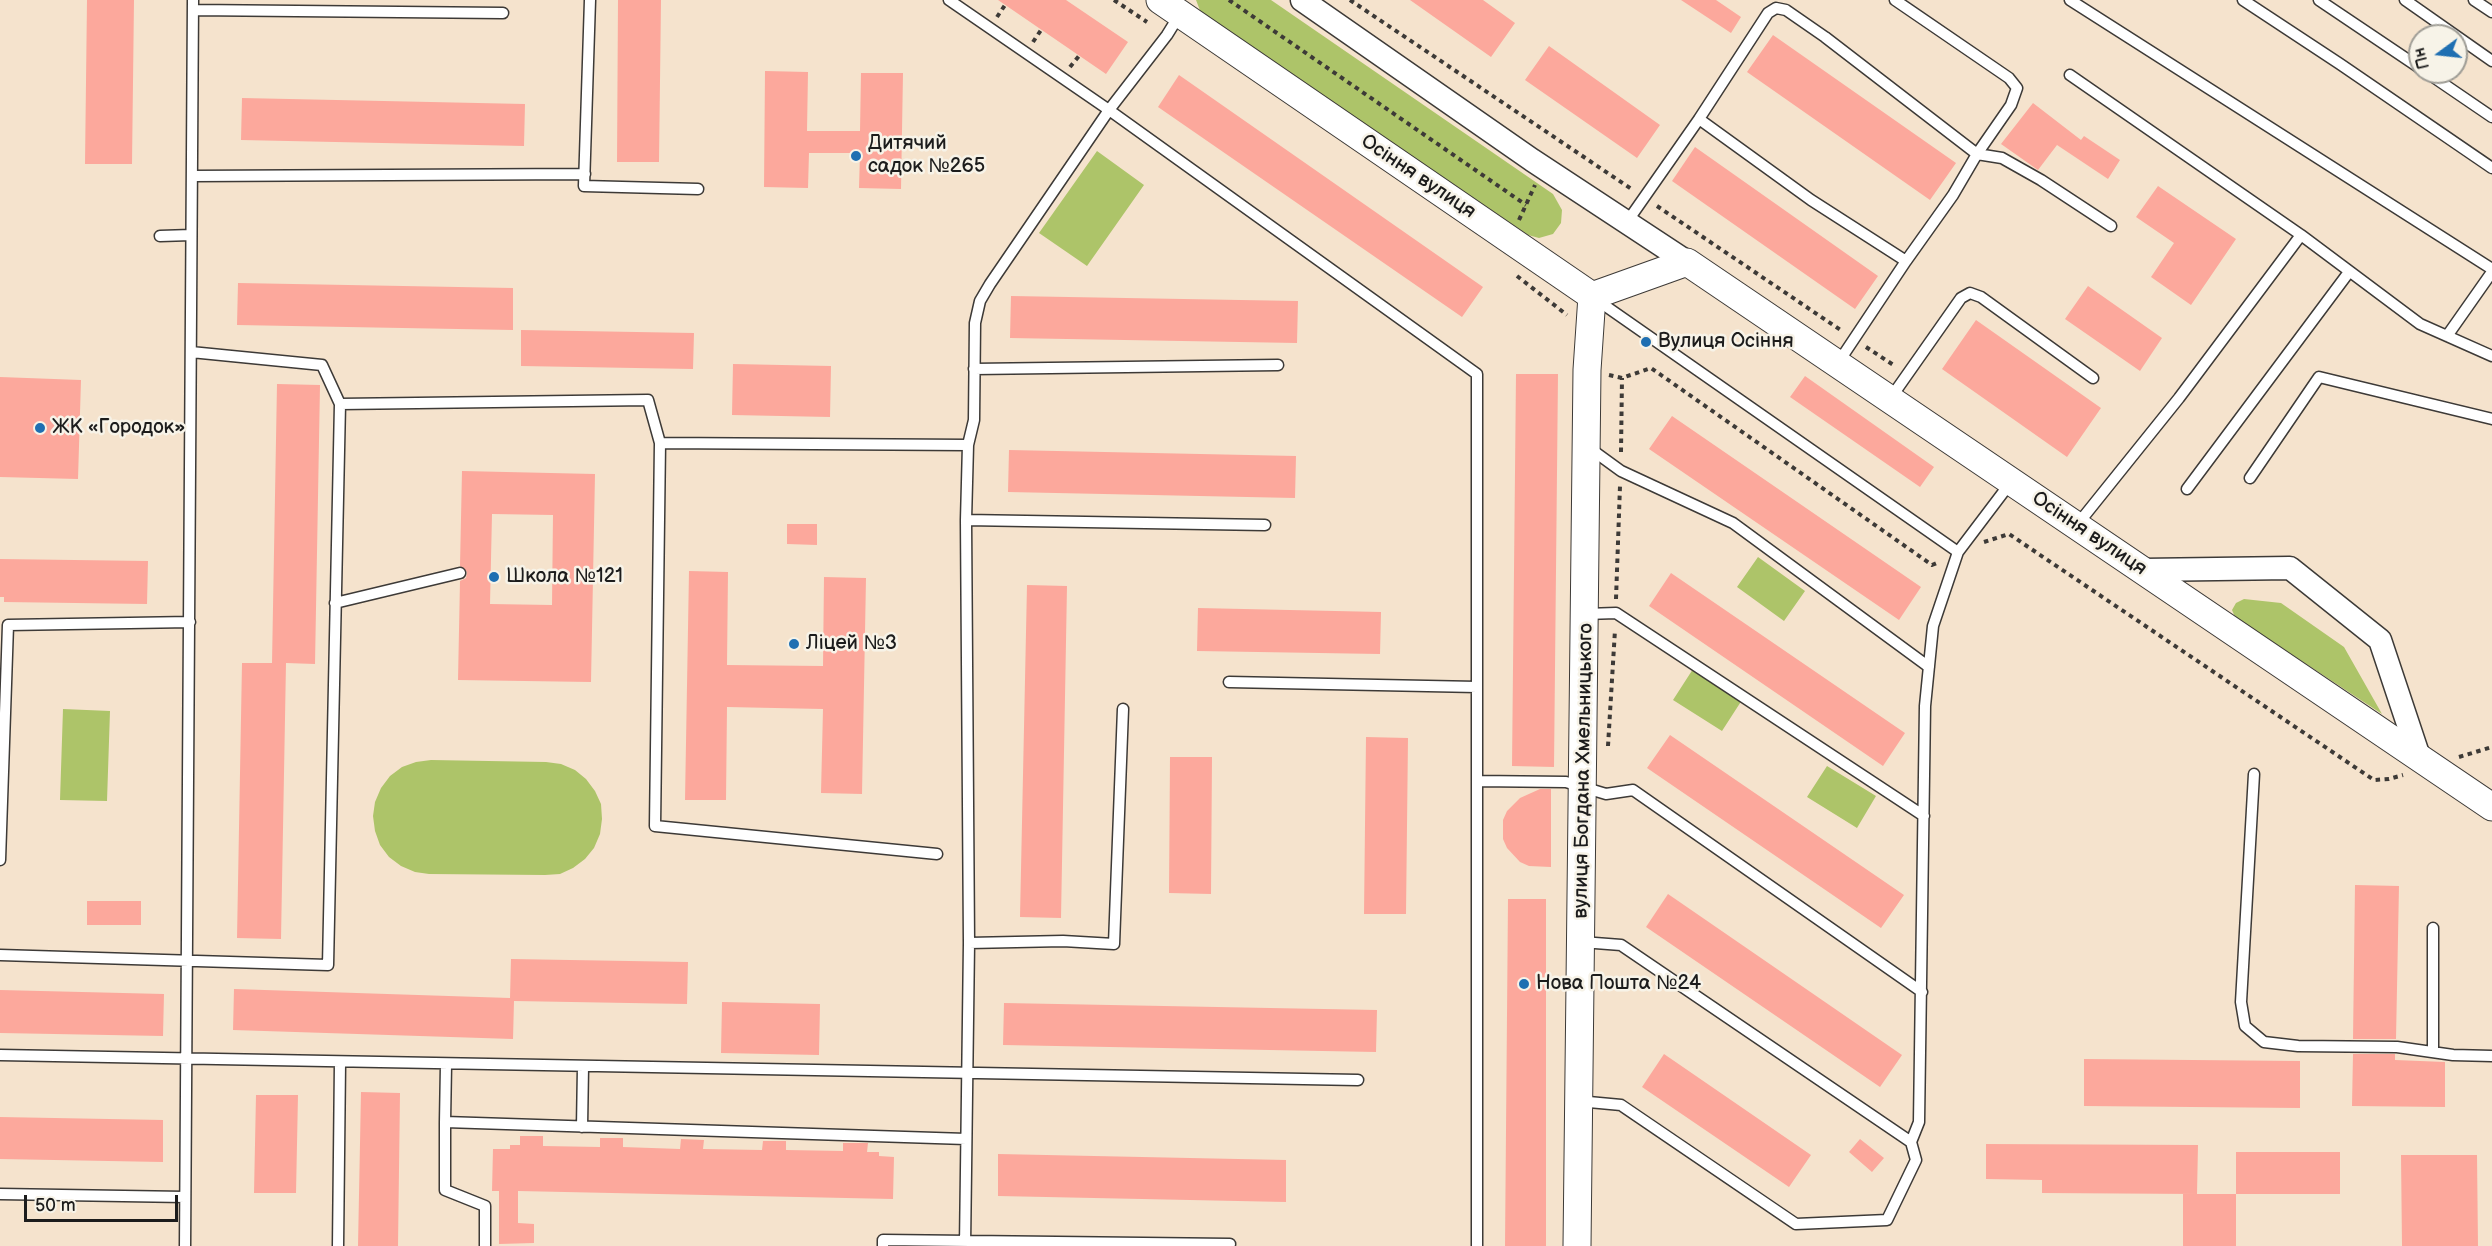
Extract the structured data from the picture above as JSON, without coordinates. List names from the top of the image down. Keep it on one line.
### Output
{"streets":{"street":["Осіння вулиця","вулиця Богдана Хмельницького"]},"crossings":[["Осіння вулиця","вулиця Богдана Хмельницького"]],"places":["Дитячий садок №265","Вулиця Осіння","ЖК «Городок»","Школа №121","Ліцей №3","Нова Пошта №24"],"scale_bar":"50 m","north":"left"}
